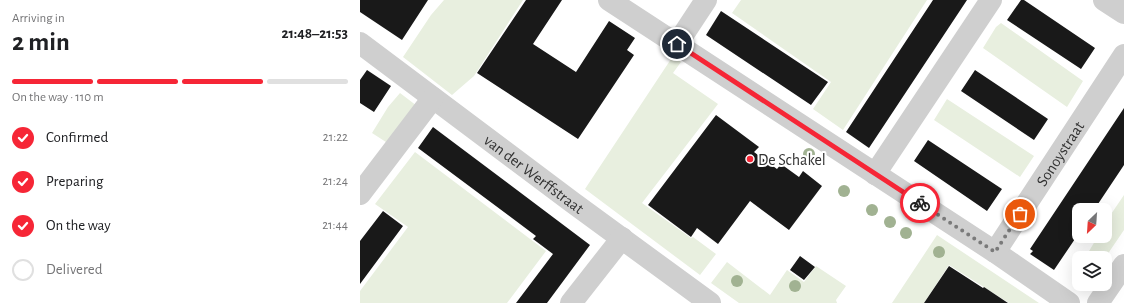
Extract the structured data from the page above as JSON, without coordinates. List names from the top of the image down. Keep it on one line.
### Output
{"streets":{"street":["Sonoystraat","van der Werffstraat"]},"places":["De Schakel"],"north":"bottom left","page":{"heading":["2 min","Arriving in","21:48–21:53"],"bar":"On the way · 110 m","list":[["Confirmed","21:22"],["Preparing","21:24"],["On the way","21:44"],"Delivered"]}}
